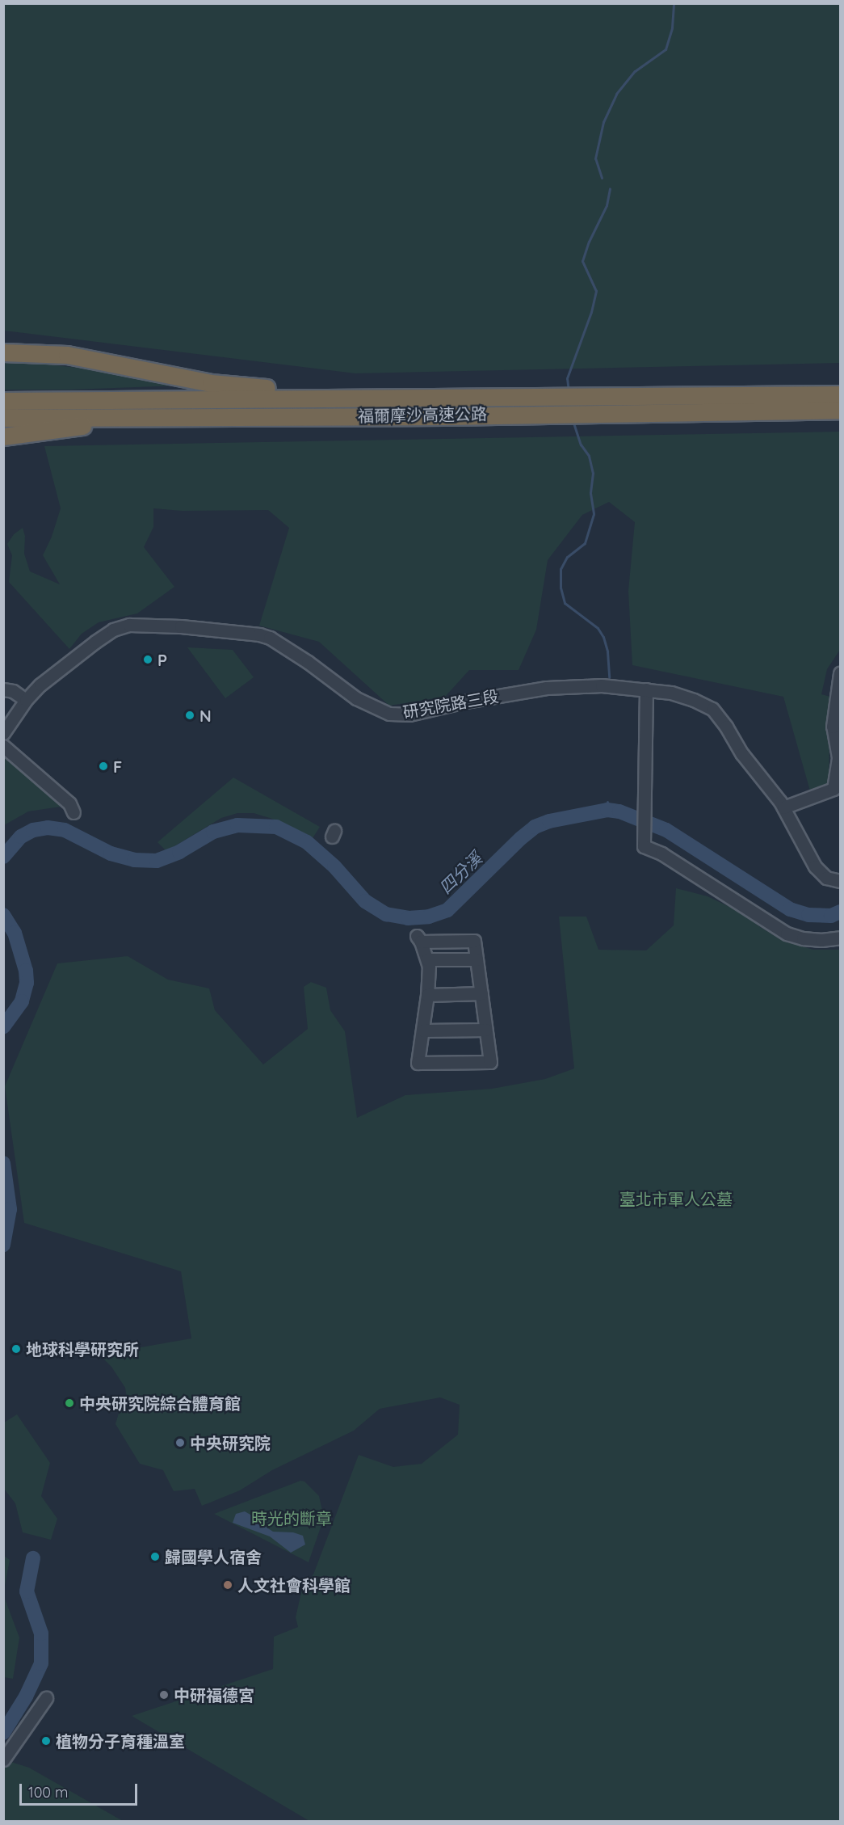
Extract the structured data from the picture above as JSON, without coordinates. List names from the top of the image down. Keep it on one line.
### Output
{"streets":{"highway":["福爾摩沙高速公路"],"street":["研究院路三段"]},"water":["四分溪"],"parks":["臺北市軍人公墓","時光的斷章"],"places":["P","N","F","地球科學研究所","中央研究院綜合體育館","中央研究院","歸國學人宿舍","人文社會科學館","中研福德宮","植物分子育種溫室"],"scale_bar":"100 m"}
